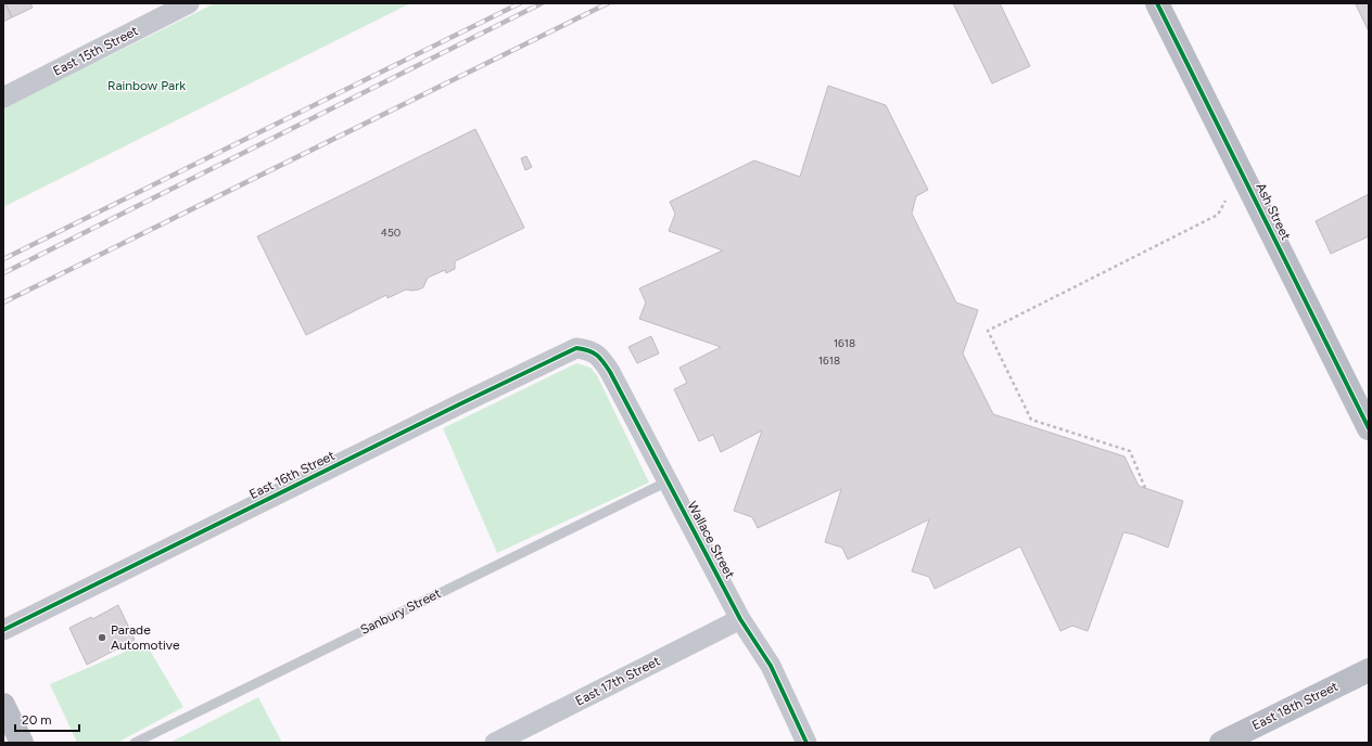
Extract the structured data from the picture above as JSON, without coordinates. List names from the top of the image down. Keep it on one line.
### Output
{"streets":{"street":["East 15th Street","Ash Street","East 16th Street","Wallace Street","East 17th Street","East 18th Street"],"lane":["Sanbury Street"]},"crossings":[["East 16th Street","Wallace Street"],["Wallace Street","Sanbury Street"],["Wallace Street","East 17th Street"]],"parks":["Rainbow Park"],"places":["Parade Automotive"],"house_numbers":["450","1618","1618"],"scale_bar":"20 m"}
